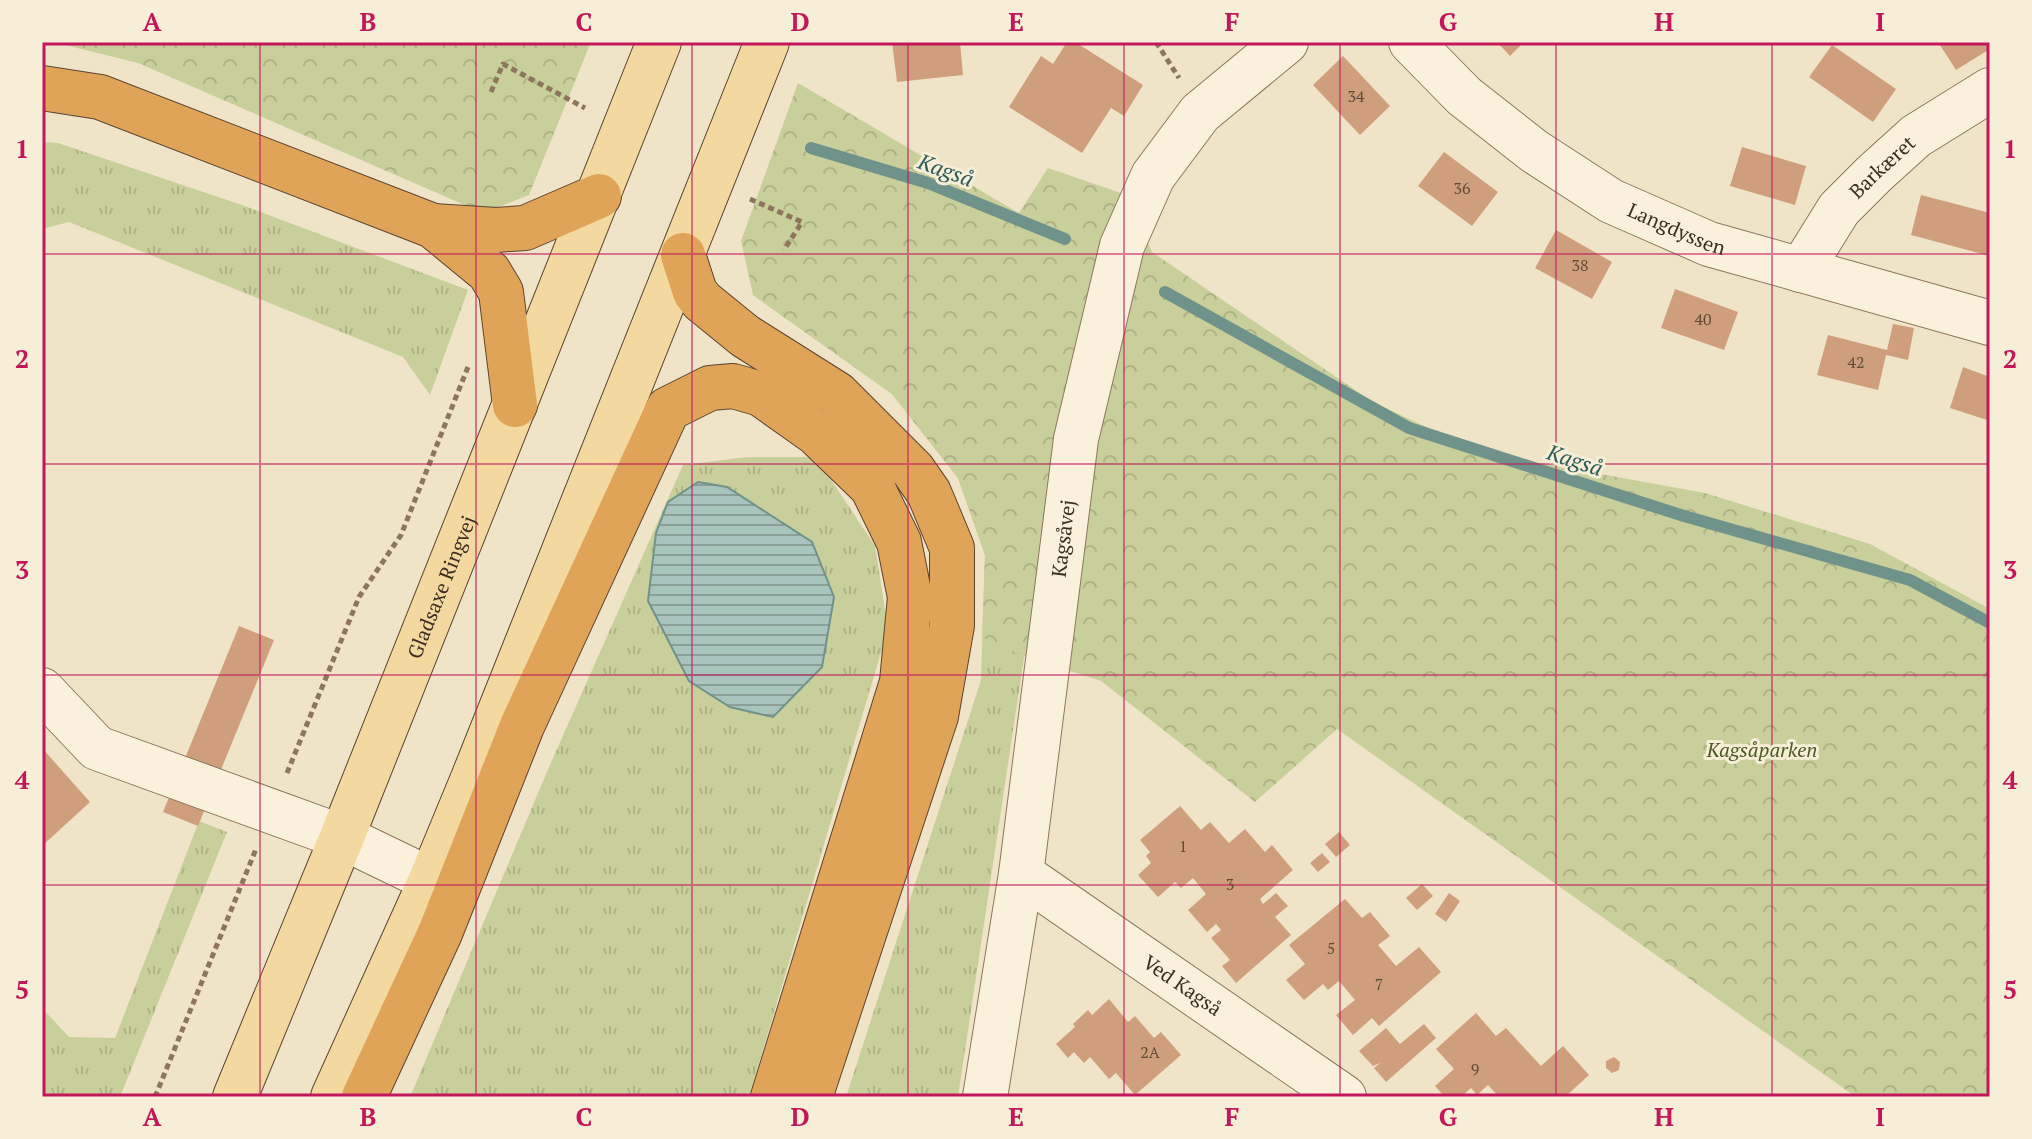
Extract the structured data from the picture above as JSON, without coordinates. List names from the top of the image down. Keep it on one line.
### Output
{"streets":{"main road":["Gladsaxe Ringvej"],"street":["Barkæret","Langdyssen","Kagsåvej","Ved Kagså"]},"crossings":[["Barkæret","Langdyssen"],["Kagsåvej","Ved Kagså"]],"water":["Kagså"],"parks":["Kagsåparken"],"house_numbers":["34","36","38","40","42","1","3","5","7","2A","9"],"grid":{"columns":["A","B","C","D","E","F","G","H","I"],"rows":["1","2","3","4","5"]}}
